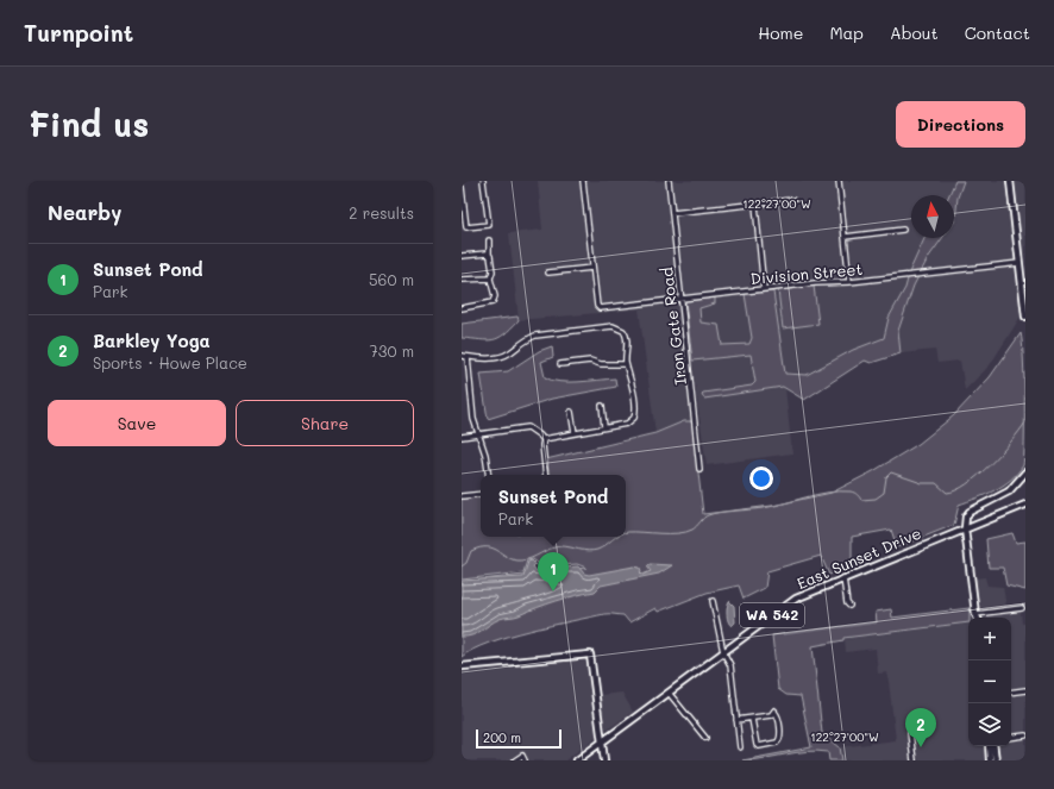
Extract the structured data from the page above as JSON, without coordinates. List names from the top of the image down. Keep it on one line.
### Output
{"streets":{"main road":["East Sunset Drive","WA 542"],"street":["Division Street","Iron Gate Road"]},"crossings":[["Division Street","Iron Gate Road"]],"scale_bar":"200 m","north":"top","page":{"header":"Turnpoint","nav":["Home","Map","About","Contact"],"buttons":["Directions",["Save","Share"]],"title":"Find us","heading":["Nearby","2 results"],"list":[{"mark":"1","name":"Sunset Pond","note":"Park","value":"560 m"},{"mark":"2","name":"Barkley Yoga","note":"Sports · Howe Place","value":"730 m"}],"popup":["Sunset Pond","Park"],"pins":["1","2"],"map_buttons":["+","−"],"scale":"200 m"},"coordinates":["122°27'00\"W"]}
